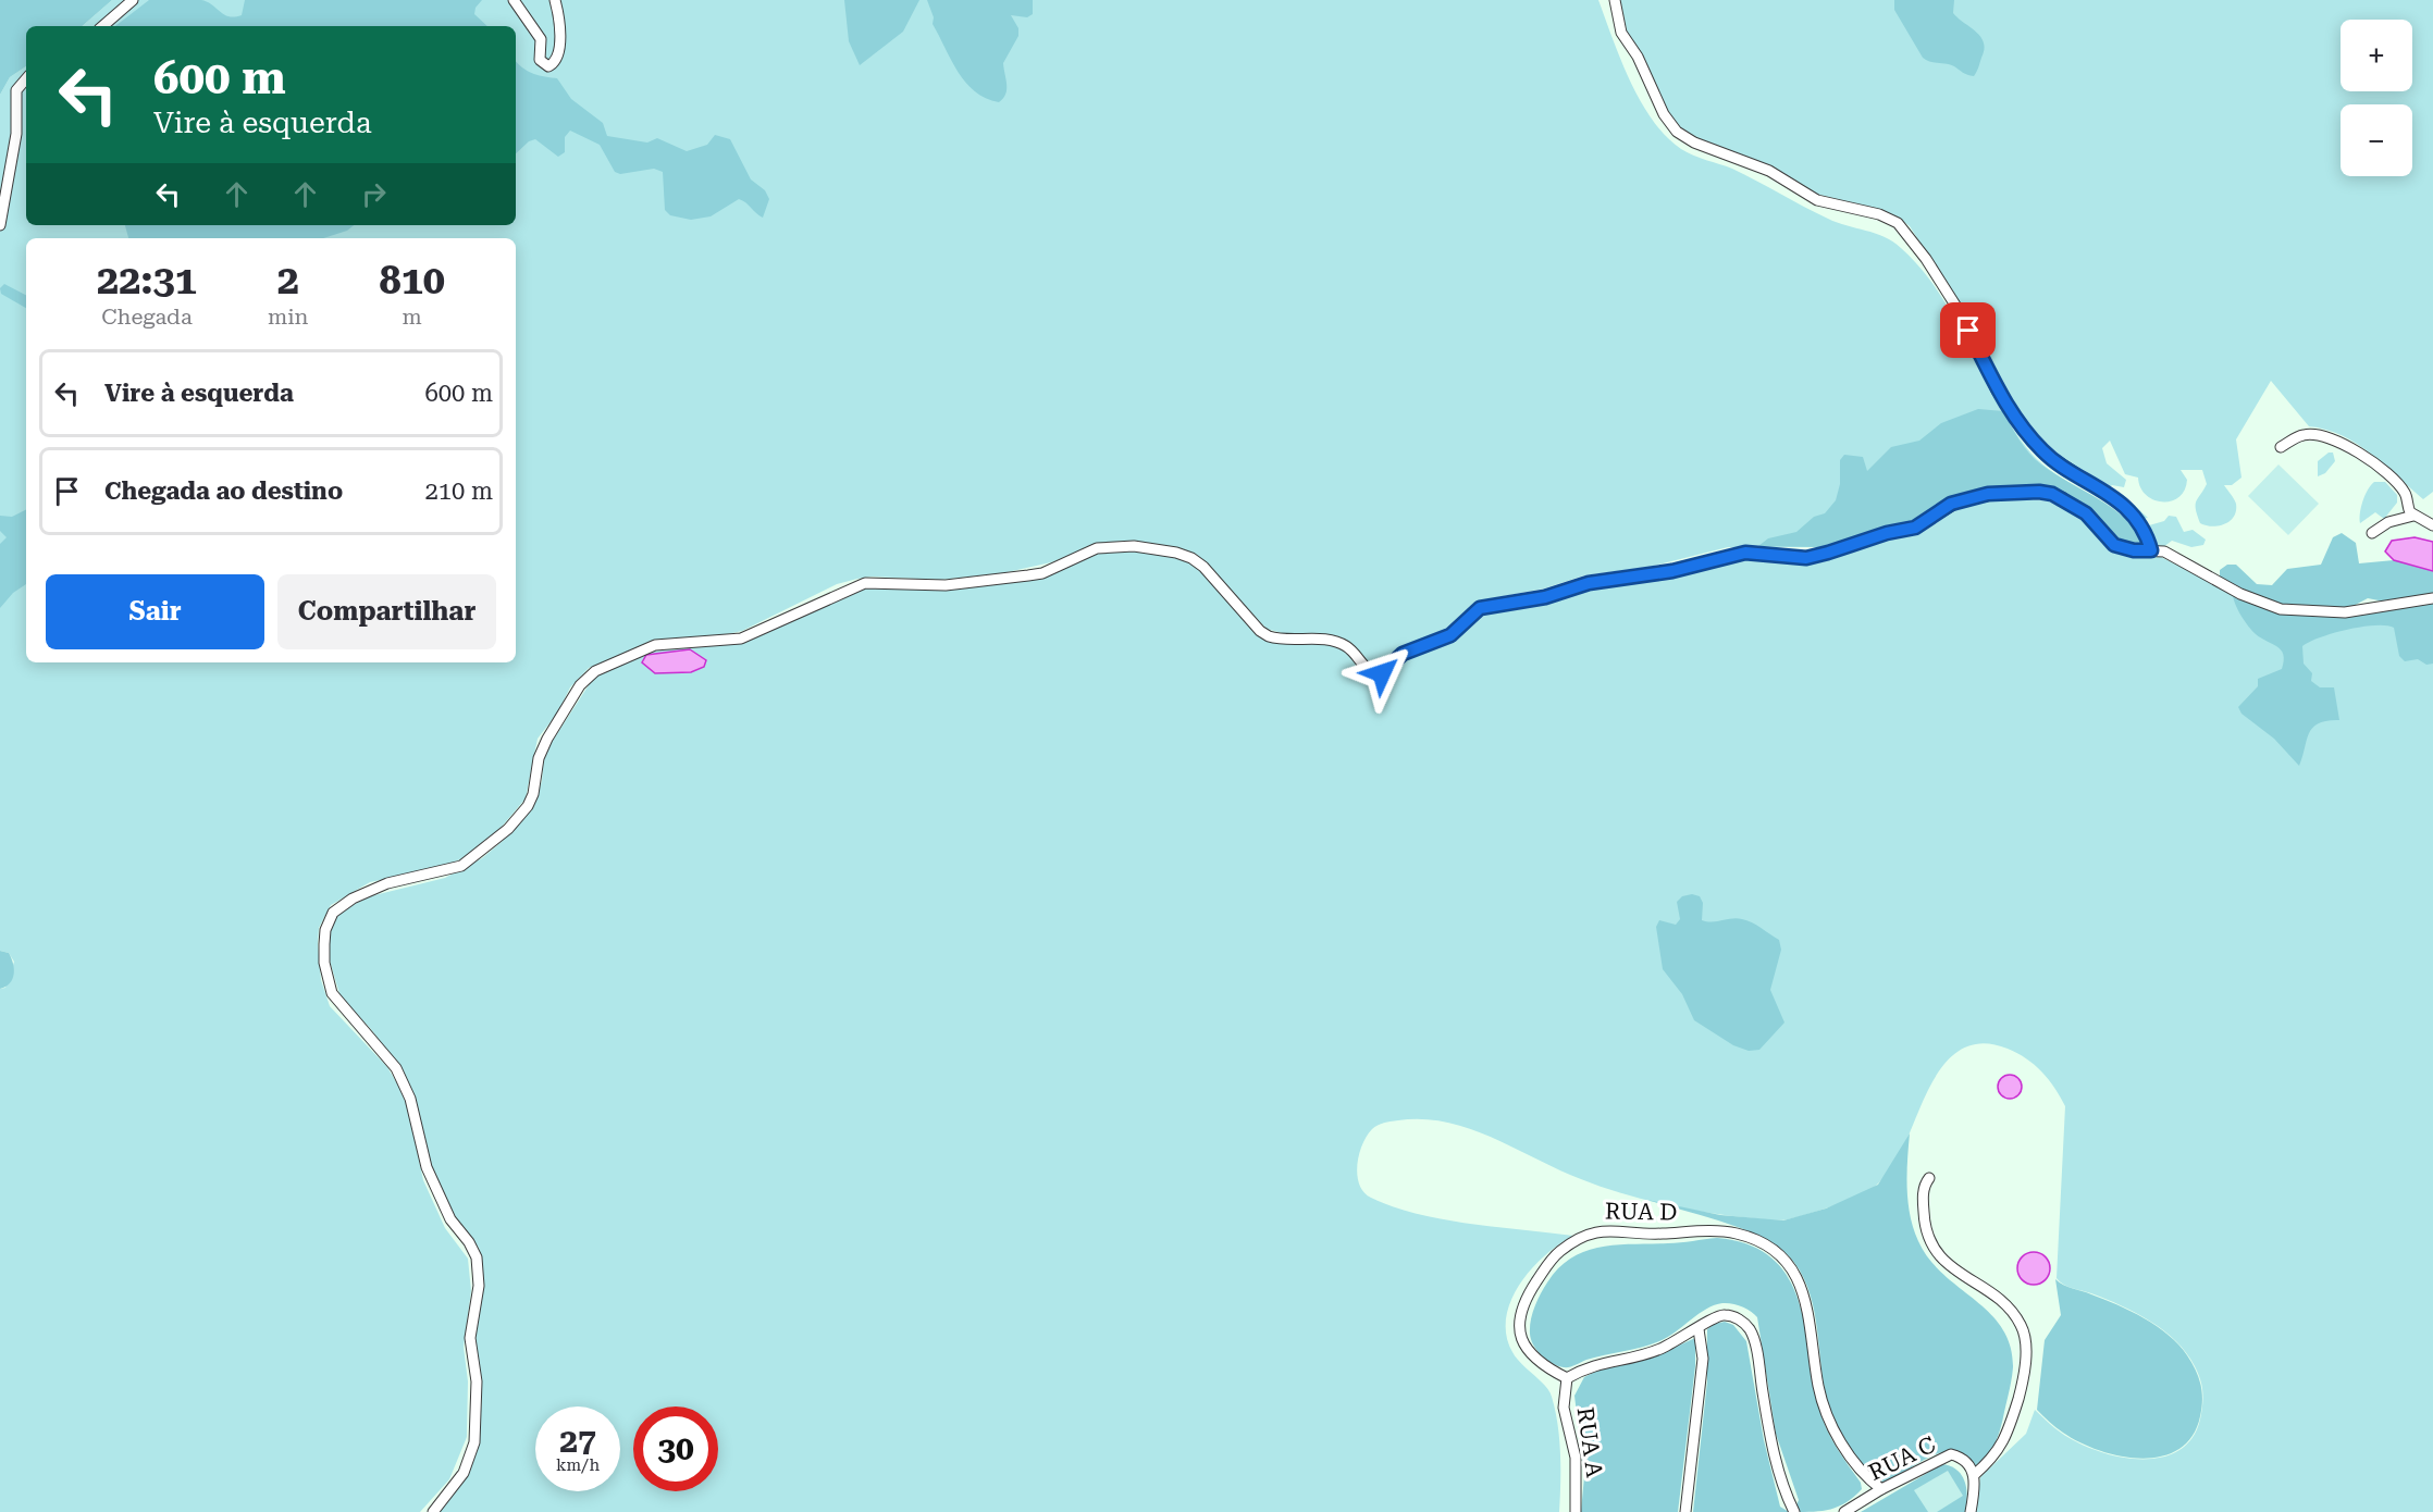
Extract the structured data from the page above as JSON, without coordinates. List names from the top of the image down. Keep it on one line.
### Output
{"streets":{"street":["RUA D","RUA A","RUA C"]},"crossings":[["RUA D","RUA A"],["RUA D","RUA C"]],"page":{"map_buttons":["+","−"],"turn":["600 m","Vire à esquerda"],"eta":["22:31","Chegada","2","min","810","m"],"list":[{"name":"Vire à esquerda","value":"600 m"},{"name":"Chegada ao destino","value":"210 m"}],"buttons":["Sair","Compartilhar"],"speed":"27 km/h","limit":"30"}}
